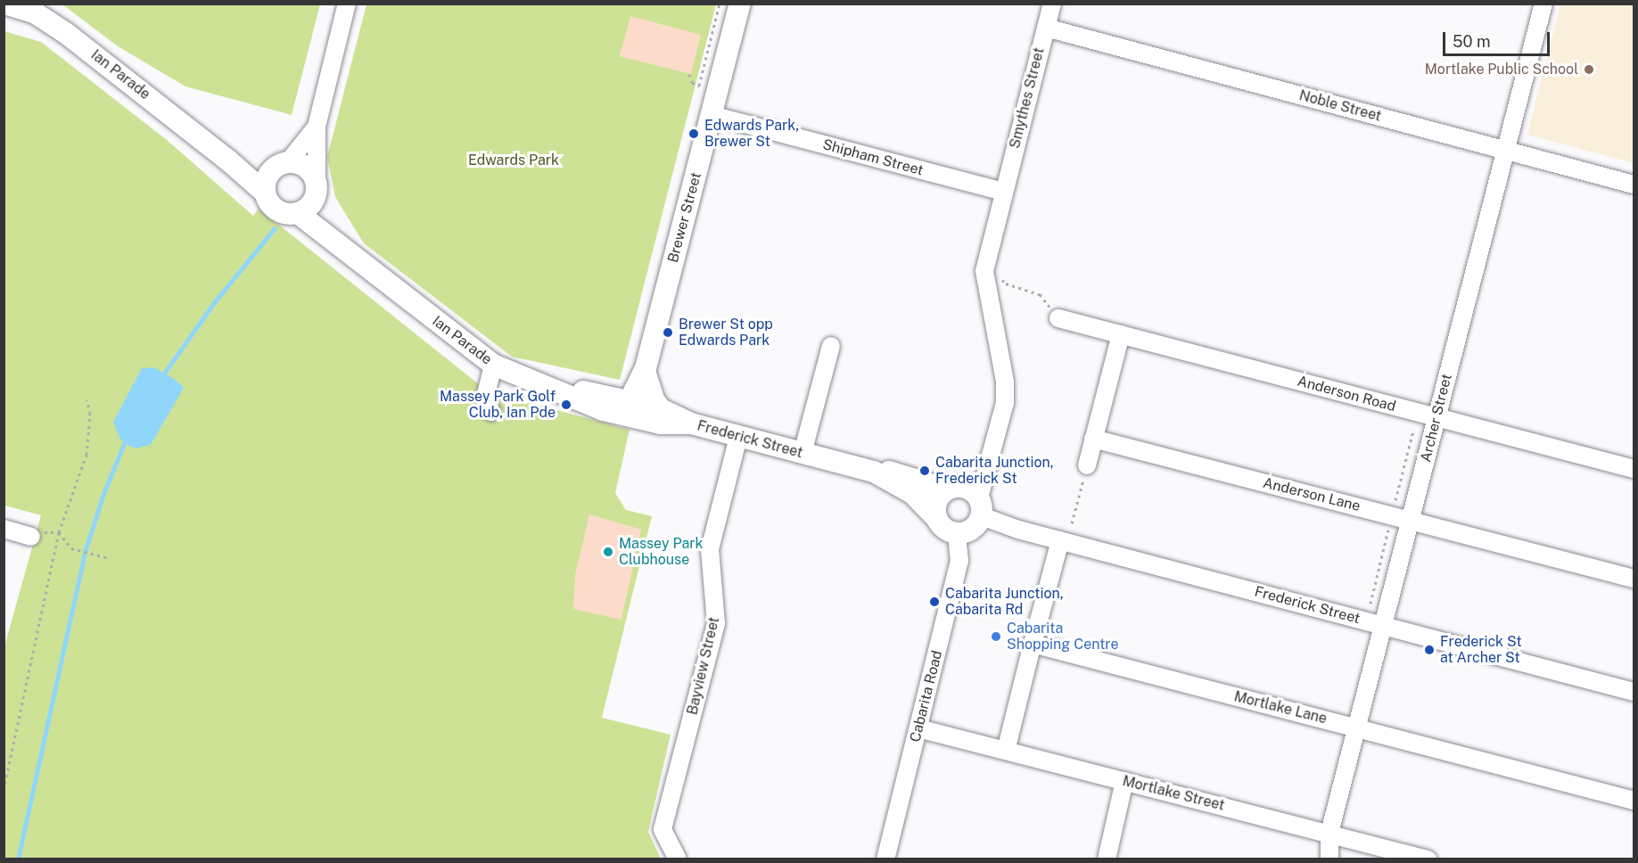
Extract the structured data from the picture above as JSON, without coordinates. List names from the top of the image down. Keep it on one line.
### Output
{"streets":{"main road":["Ian Parade","Brewer Street","Frederick Street"],"street":["Smythes Street","Noble Street","Shipham Street","Anderson Road","Archer Street","Anderson Lane","Bayview Street","Cabarita Road","Mortlake Lane","Mortlake Street"]},"crossings":[["Ian Parade","Brewer Street"],["Ian Parade","Frederick Street"],["Smythes Street","Noble Street"],["Smythes Street","Shipham Street"],["Noble Street","Archer Street"],["Shipham Street","Brewer Street"],["Anderson Road","Archer Street"],["Archer Street","Frederick Street"],["Archer Street","Anderson Lane"],["Archer Street","Mortlake Lane"],["Archer Street","Mortlake Street"],["Frederick Street","Bayview Street"],["Frederick Street","Cabarita Road"],["Cabarita Road","Mortlake Street"]],"parks":["Edwards Park"],"places":["Mortlake Public School","Edwards Park, Brewer St","Brewer St opp Edwards Park","Massey Park Golf Club, Ian Pde","Cabarita Junction, Frederick St","Massey Park Clubhouse","Cabarita Junction, Cabarita Rd","Cabarita Shopping Centre","Frederick St at Archer St"],"scale_bar":"50 m"}
